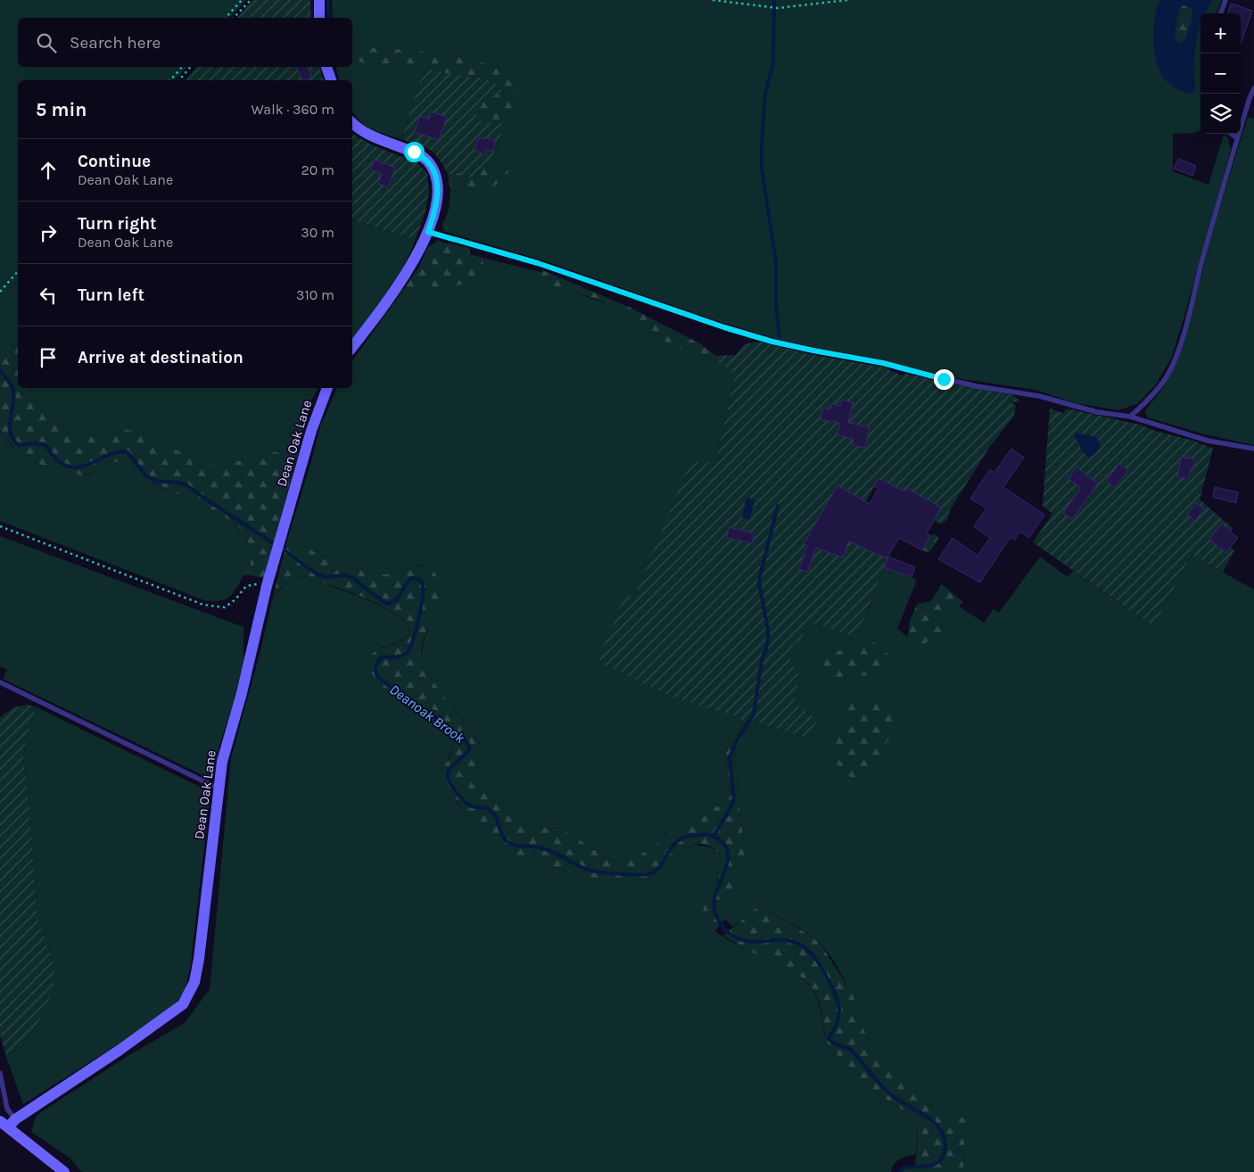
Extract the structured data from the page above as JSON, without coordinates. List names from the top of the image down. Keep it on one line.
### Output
{"streets":{"street":["Dean Oak Lane"]},"water":["Deanoak Brook"],"page":{"map_buttons":["+","−"],"search":"Search here","heading":["5 min","Walk · 360 m"],"list":[["Continue","Dean Oak Lane","20 m"],["Turn right","Dean Oak Lane","30 m"],["Turn left","310 m"],"Arrive at destination"]}}
